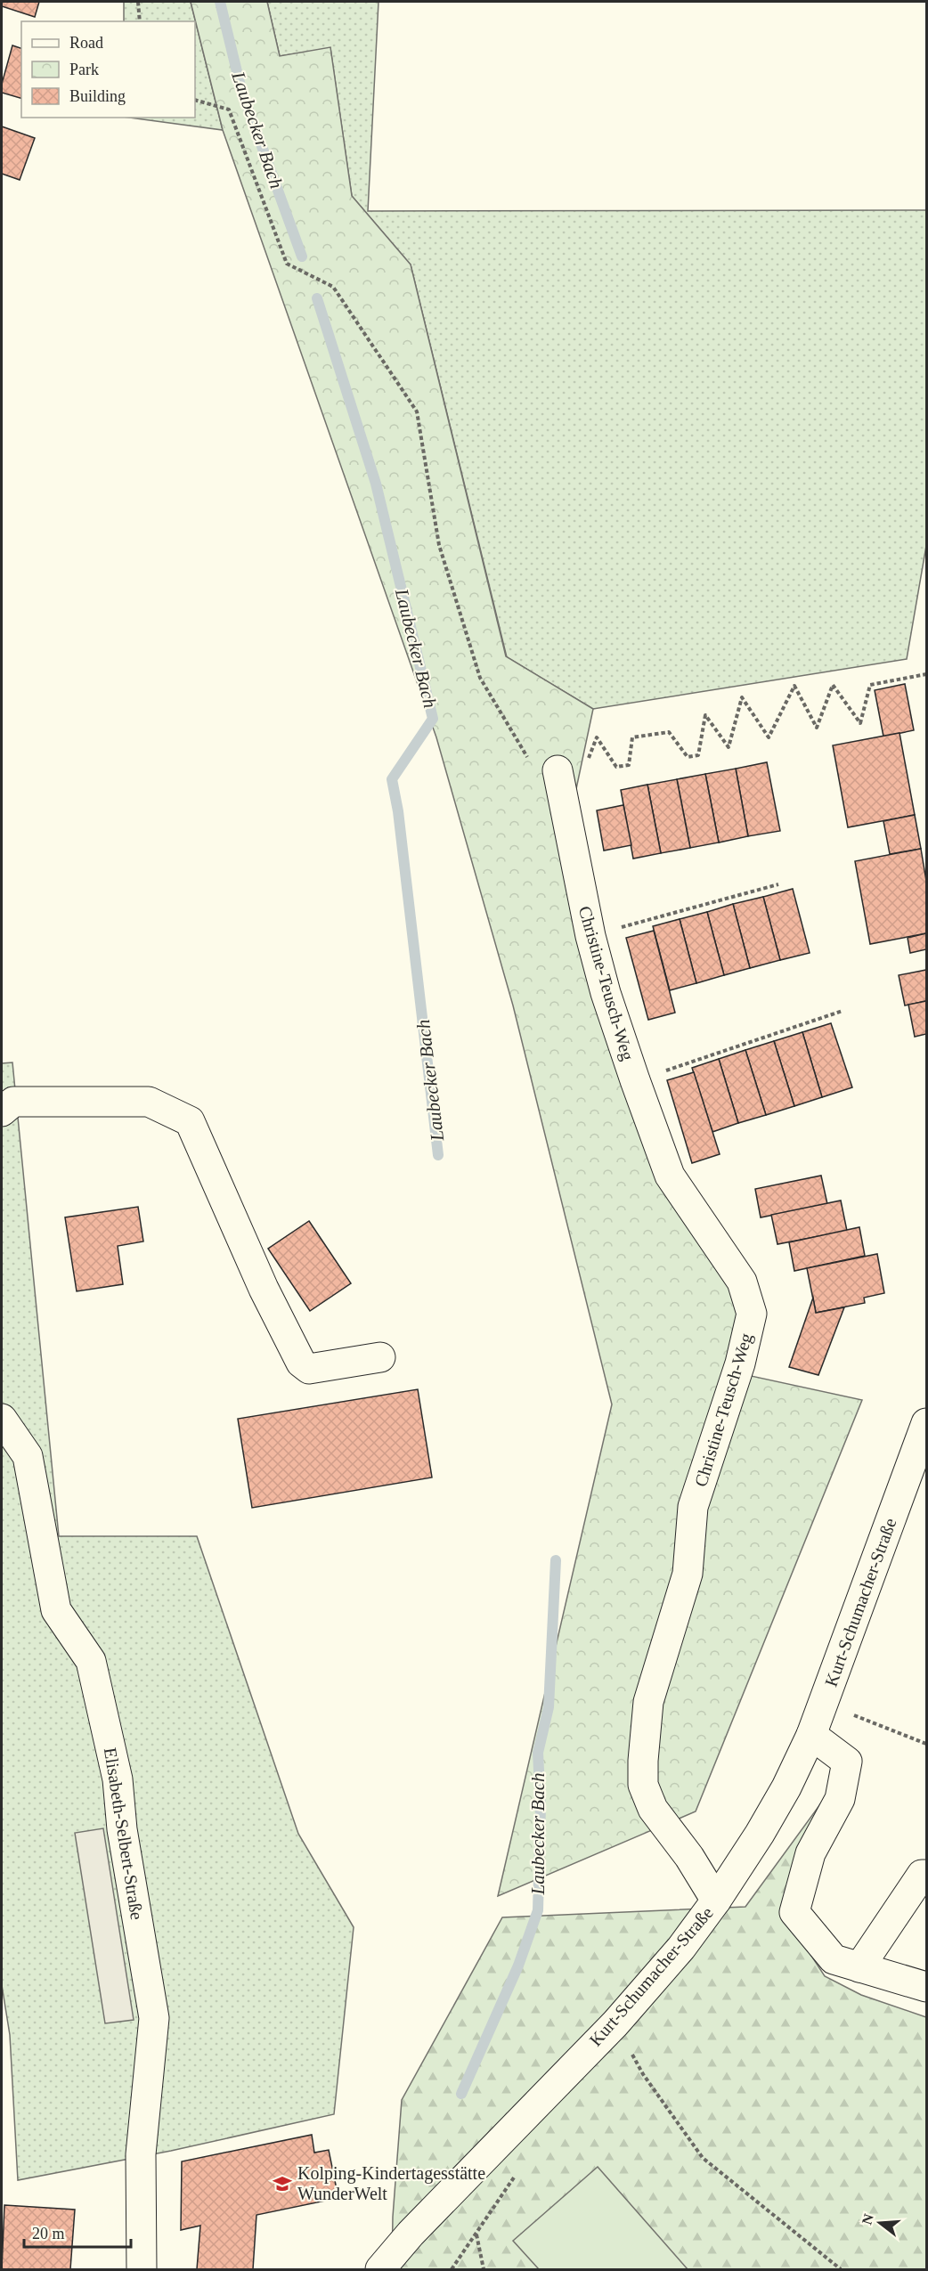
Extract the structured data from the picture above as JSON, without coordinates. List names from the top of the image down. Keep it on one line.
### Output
{"streets":{"street":["Christine-Teusch-Weg","Kurt-Schumacher-Straße","Elisabeth-Selbert-Straße"]},"crossings":[["Christine-Teusch-Weg","Kurt-Schumacher-Straße"]],"water":["Laubecker Bach"],"places":{"school or university":["Kolping-Kindertagesstätte WunderWelt"]},"legend":["Road","Park","Building"],"scale_bar":"20 m","north":"left"}
